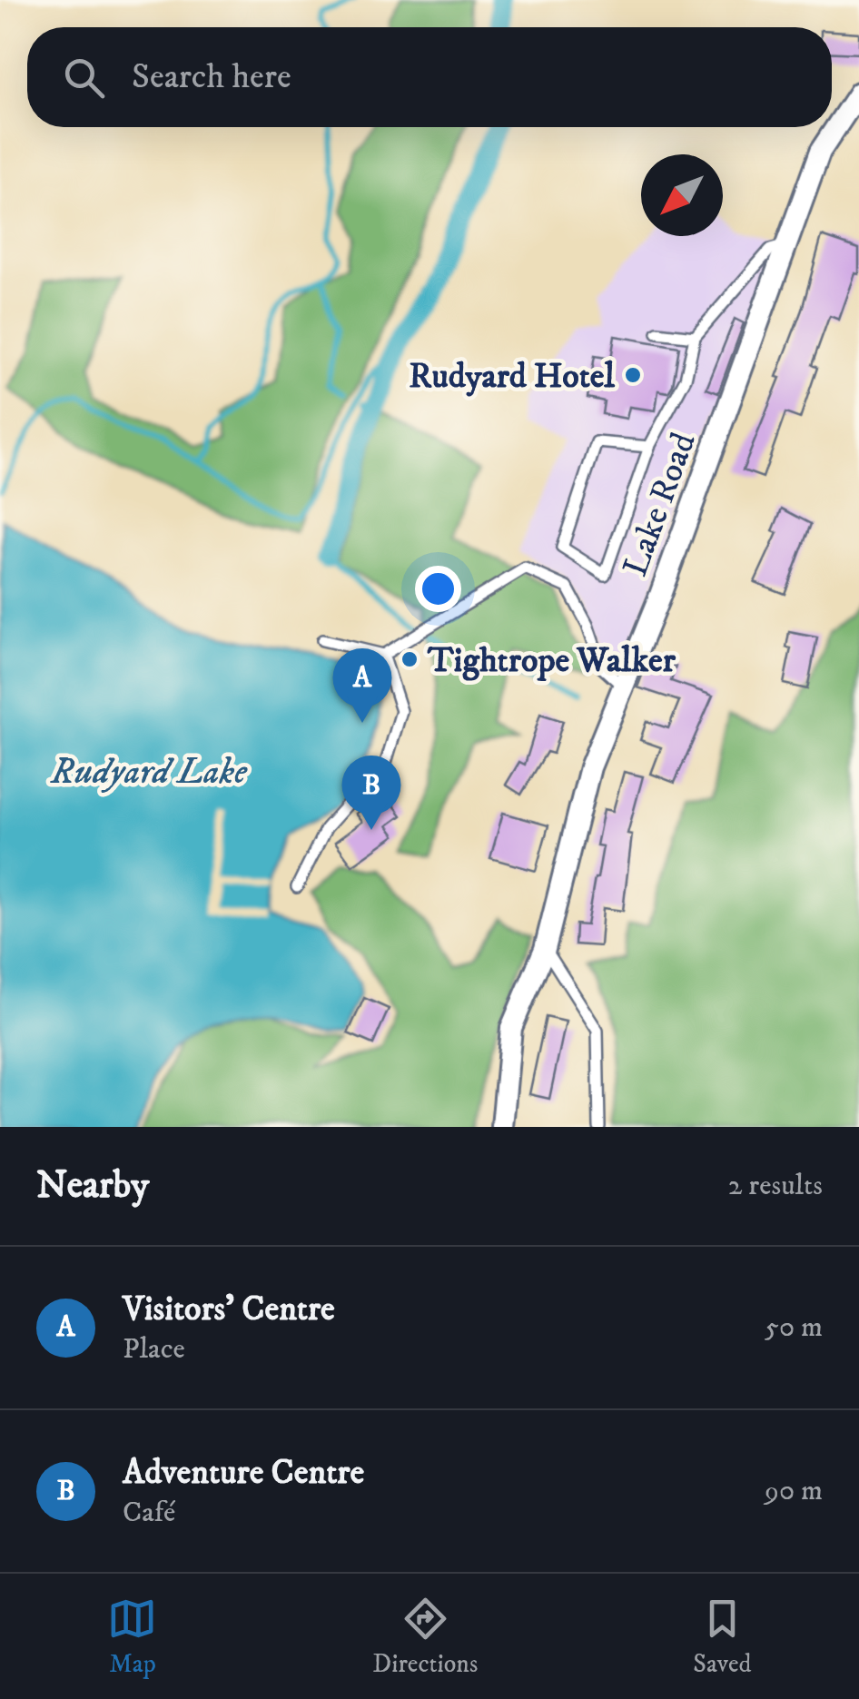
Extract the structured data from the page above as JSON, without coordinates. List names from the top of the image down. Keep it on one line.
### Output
{"streets":{"street":["Lake Road"]},"water":["Rudyard Lake"],"places":["Rudyard Hotel","Tightrope Walker"],"north":"bottom left","page":{"search":"Search here","pins":["A","B"],"heading":["Nearby","2 results"],"list":[{"mark":"A","name":"Visitors' Centre","note":"Place","value":"50 m"},{"mark":"B","name":"Adventure Centre","note":"Café","value":"90 m"}],"nav":["Map","Directions","Saved"]}}
